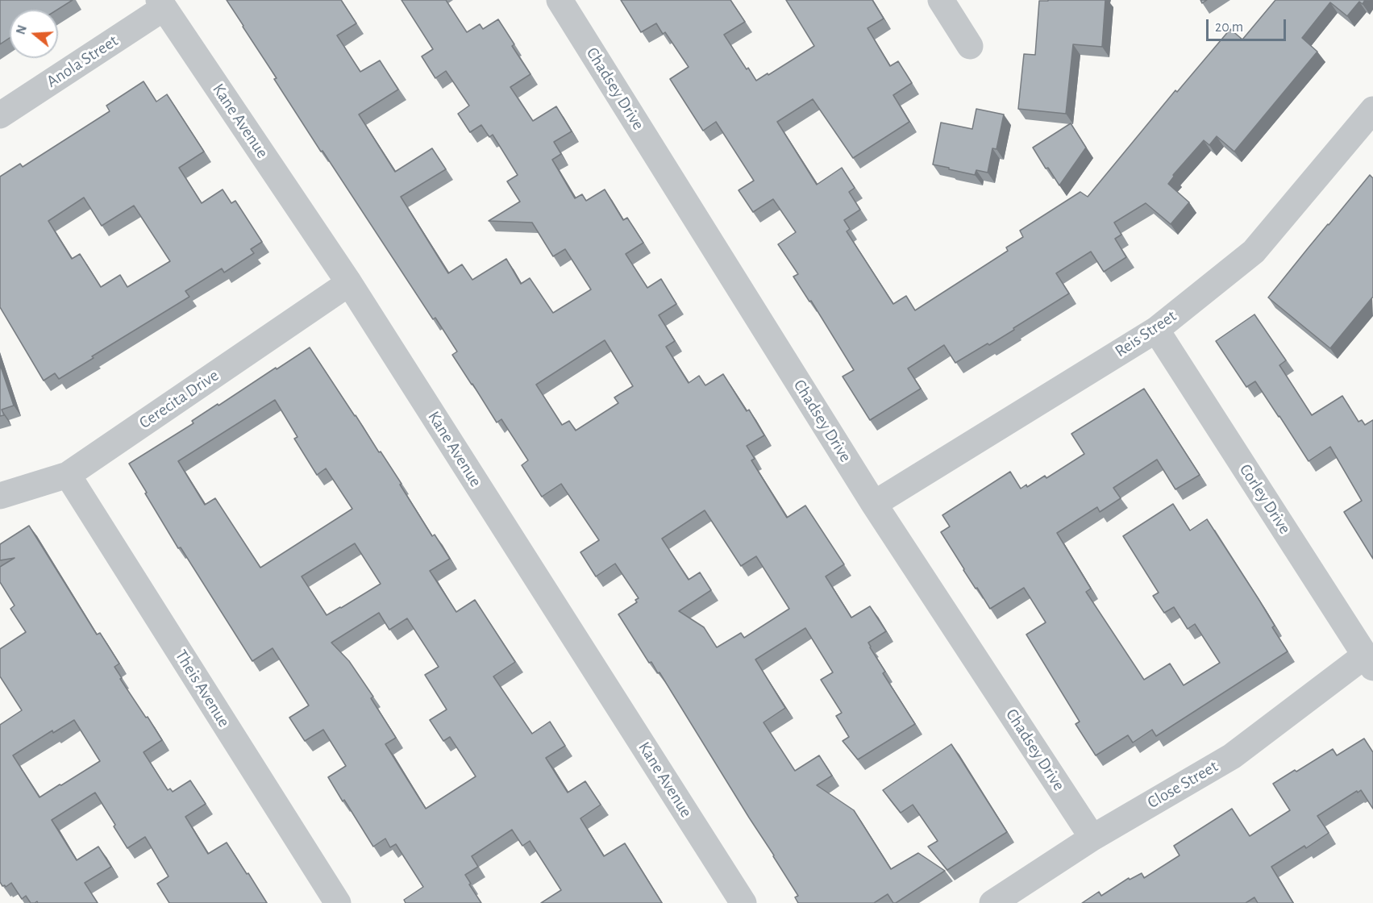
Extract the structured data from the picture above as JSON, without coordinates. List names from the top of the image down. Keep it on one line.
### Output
{"streets":{"street":["Anola Street","Chadsey Drive","Kane Avenue","Reis Street","Cerecita Drive","Corley Drive","Theis Avenue","Close Street"]},"crossings":[["Anola Street","Kane Avenue"],["Chadsey Drive","Reis Street"],["Chadsey Drive","Close Street"],["Kane Avenue","Cerecita Drive"],["Reis Street","Corley Drive"],["Cerecita Drive","Theis Avenue"],["Corley Drive","Close Street"]],"scale_bar":"20 m","north":"left"}
